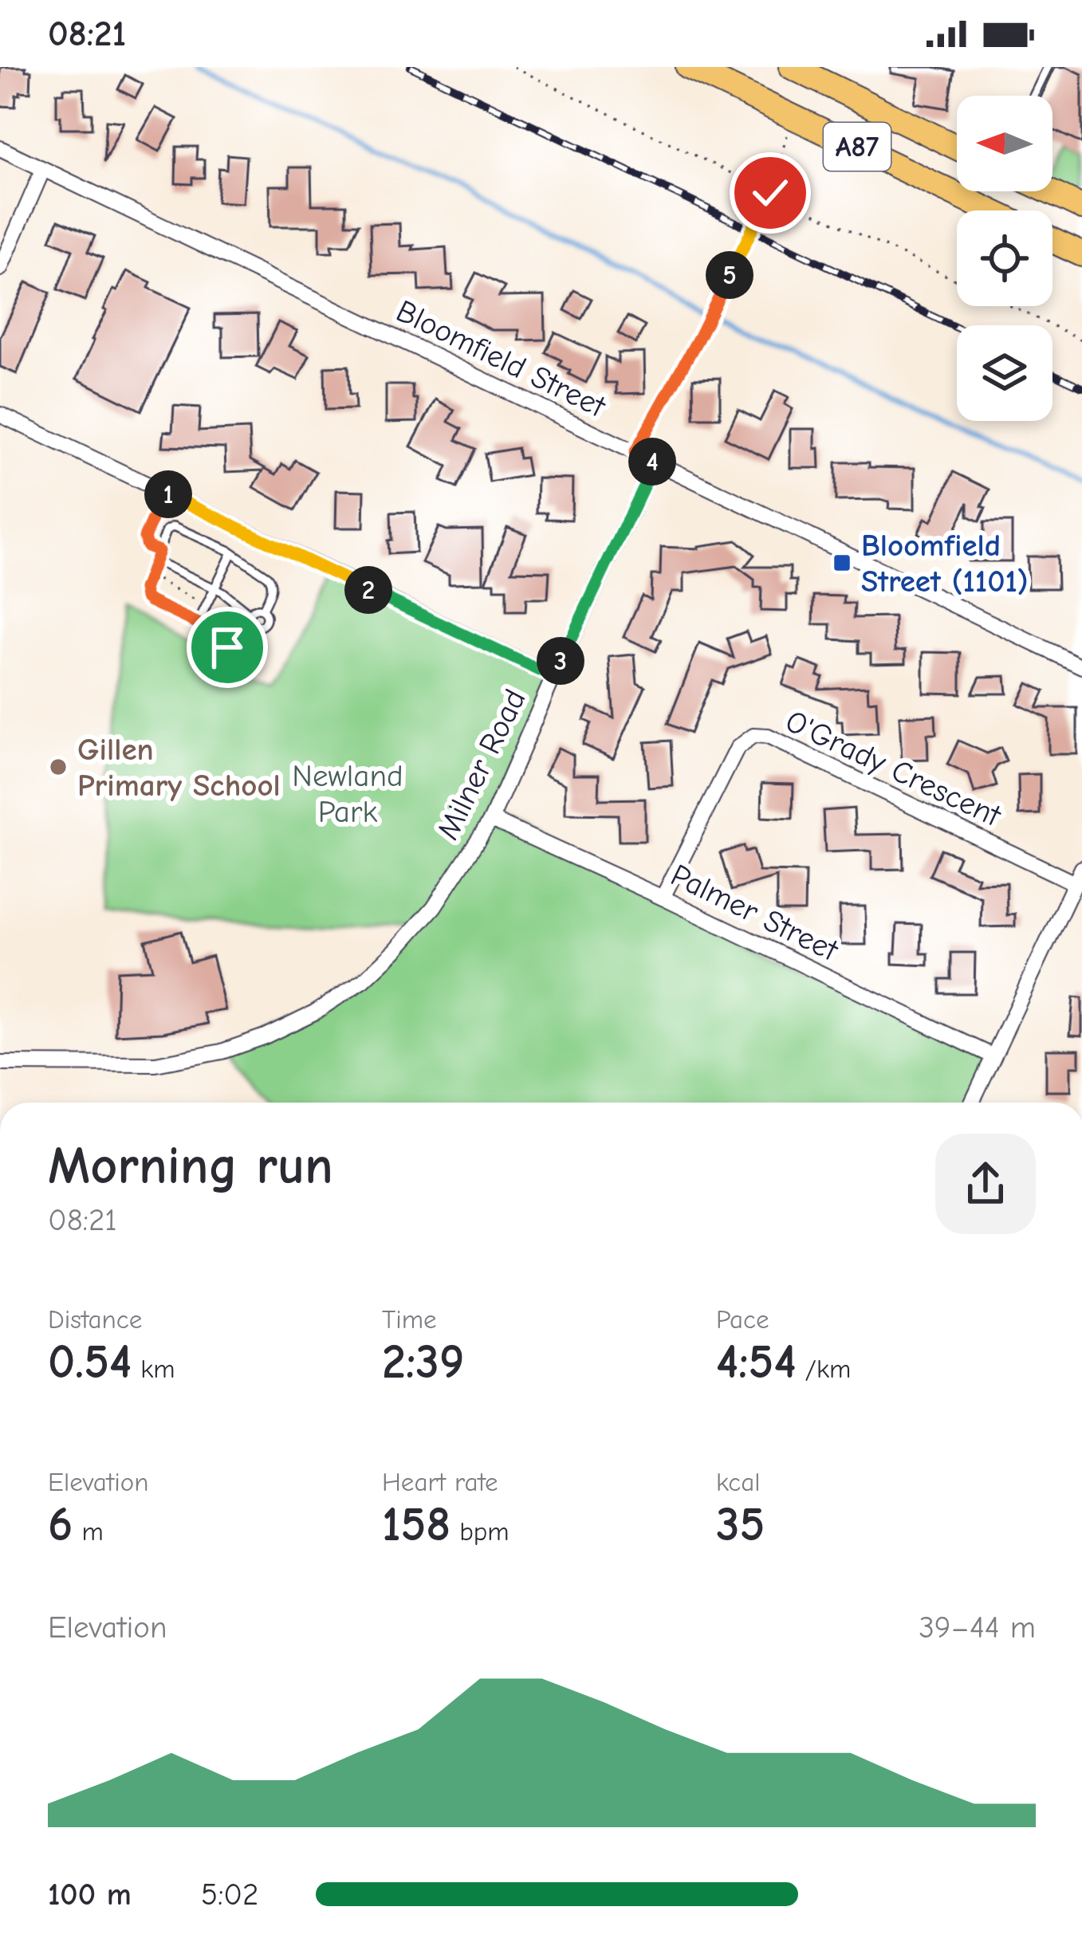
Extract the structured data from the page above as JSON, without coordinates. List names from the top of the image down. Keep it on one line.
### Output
{"streets":{"highway":["A87"],"street":["Bloomfield Street","Milner Road","O'Grady Crescent","Palmer Street"]},"crossings":[["Bloomfield Street","Milner Road"],["Milner Road","Palmer Street"],["O'Grady Crescent","Palmer Street"]],"parks":["Newland Park"],"places":{"transit":["Bloomfield Street (1101)"],"other":["Gillen Primary School"]},"north":"left","page":{"status":"08:21","pins":["5","4","1","2","3"],"heading":["Morning run","08:21"],"stats":[["Distance","0.54 km"],["Time","2:39"],["Pace","4:54 /km"],["Elevation","6 m"],["Heart rate","158 bpm"],["kcal","35"]],"chart":["Elevation","39–44 m"],"list":[{"name":"100 m","note":"5:02"}]}}
